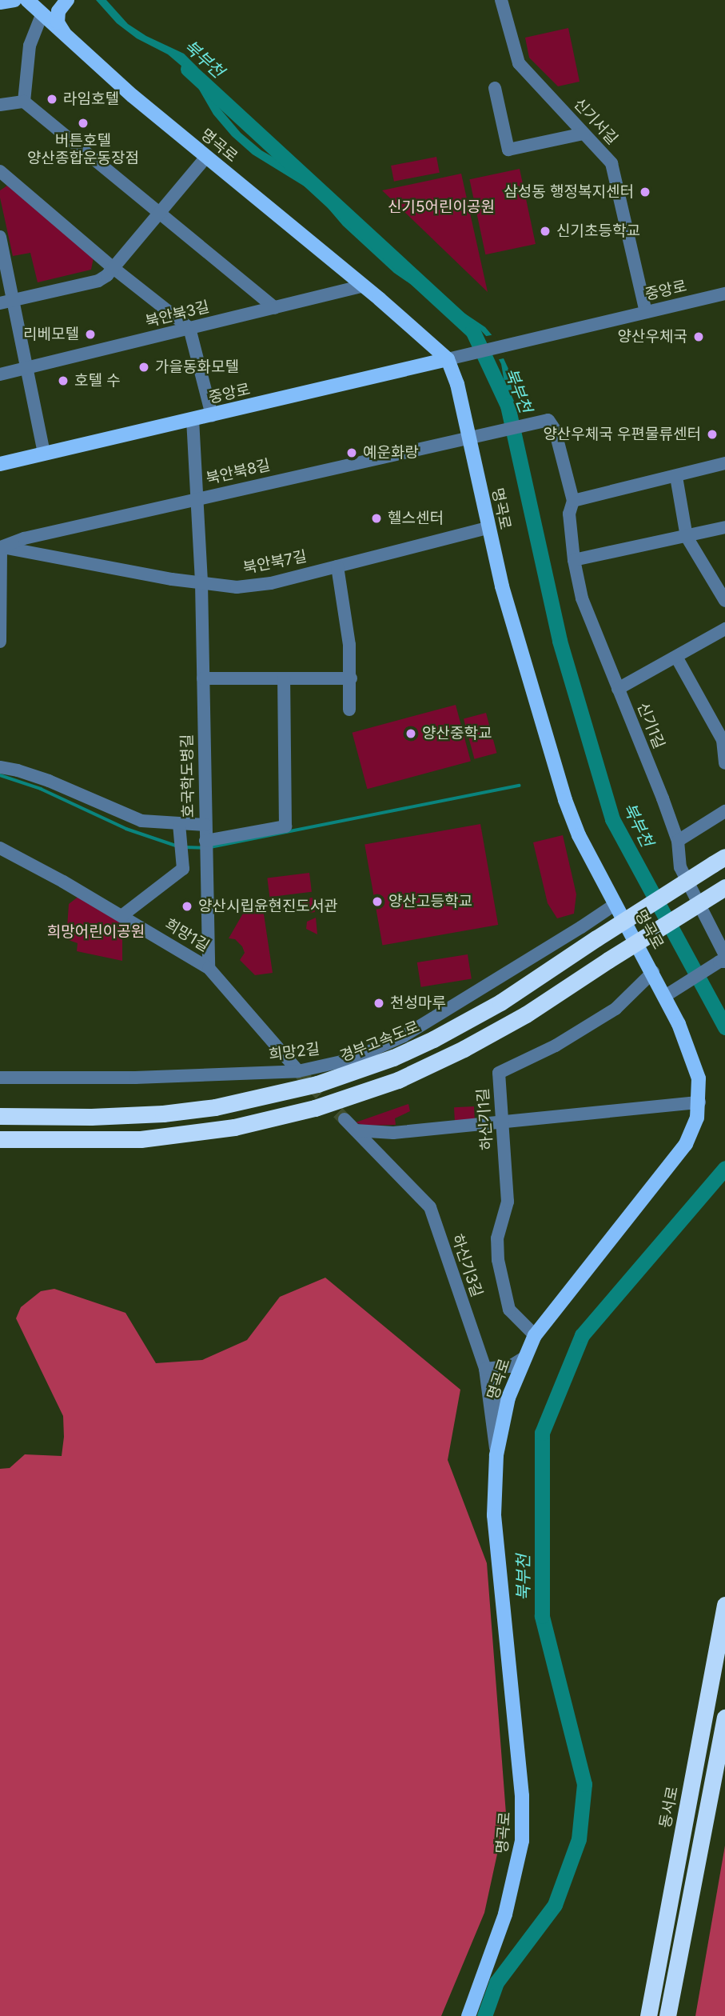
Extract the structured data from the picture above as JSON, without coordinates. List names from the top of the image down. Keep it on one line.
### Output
{"streets":{"highway":["경부고속도로","동서로"],"main road":["명곡로","중앙로"],"street":["신기서길","북안북3길","북안북8길","북안북7길","신기1길","호국학도병길","희망1길","희망2길","하신기1길","하신기3길"]},"crossings":[["신기서길","중앙로"],["명곡로","중앙로"],["명곡로","북안북3길"],["명곡로","북안북8길"],["명곡로","북안북7길"],["명곡로","희망2길"],["명곡로","하신기1길"],["명곡로","하신기3길"],["중앙로","호국학도병길"],["북안북8길","북안북7길"],["북안북8길","신기1길"],["북안북8길","호국학도병길"],["북안북7길","호국학도병길"],["호국학도병길","희망1길"],["희망1길","희망2길"]],"water":["북부천"],"parks":["신기5어린이공원","희망어린이공원"],"places":["라임호텔","버튼호텔 양산종합운동장점","삼성동 행정복지센터","신기초등학교","리베모텔","양산우체국","가을동화모텔","호텔 수","양산우체국 우편물류센터","예운화랑","헬스센터","양산중학교","양산고등학교","양산시립윤현진도서관","천성마루"]}
